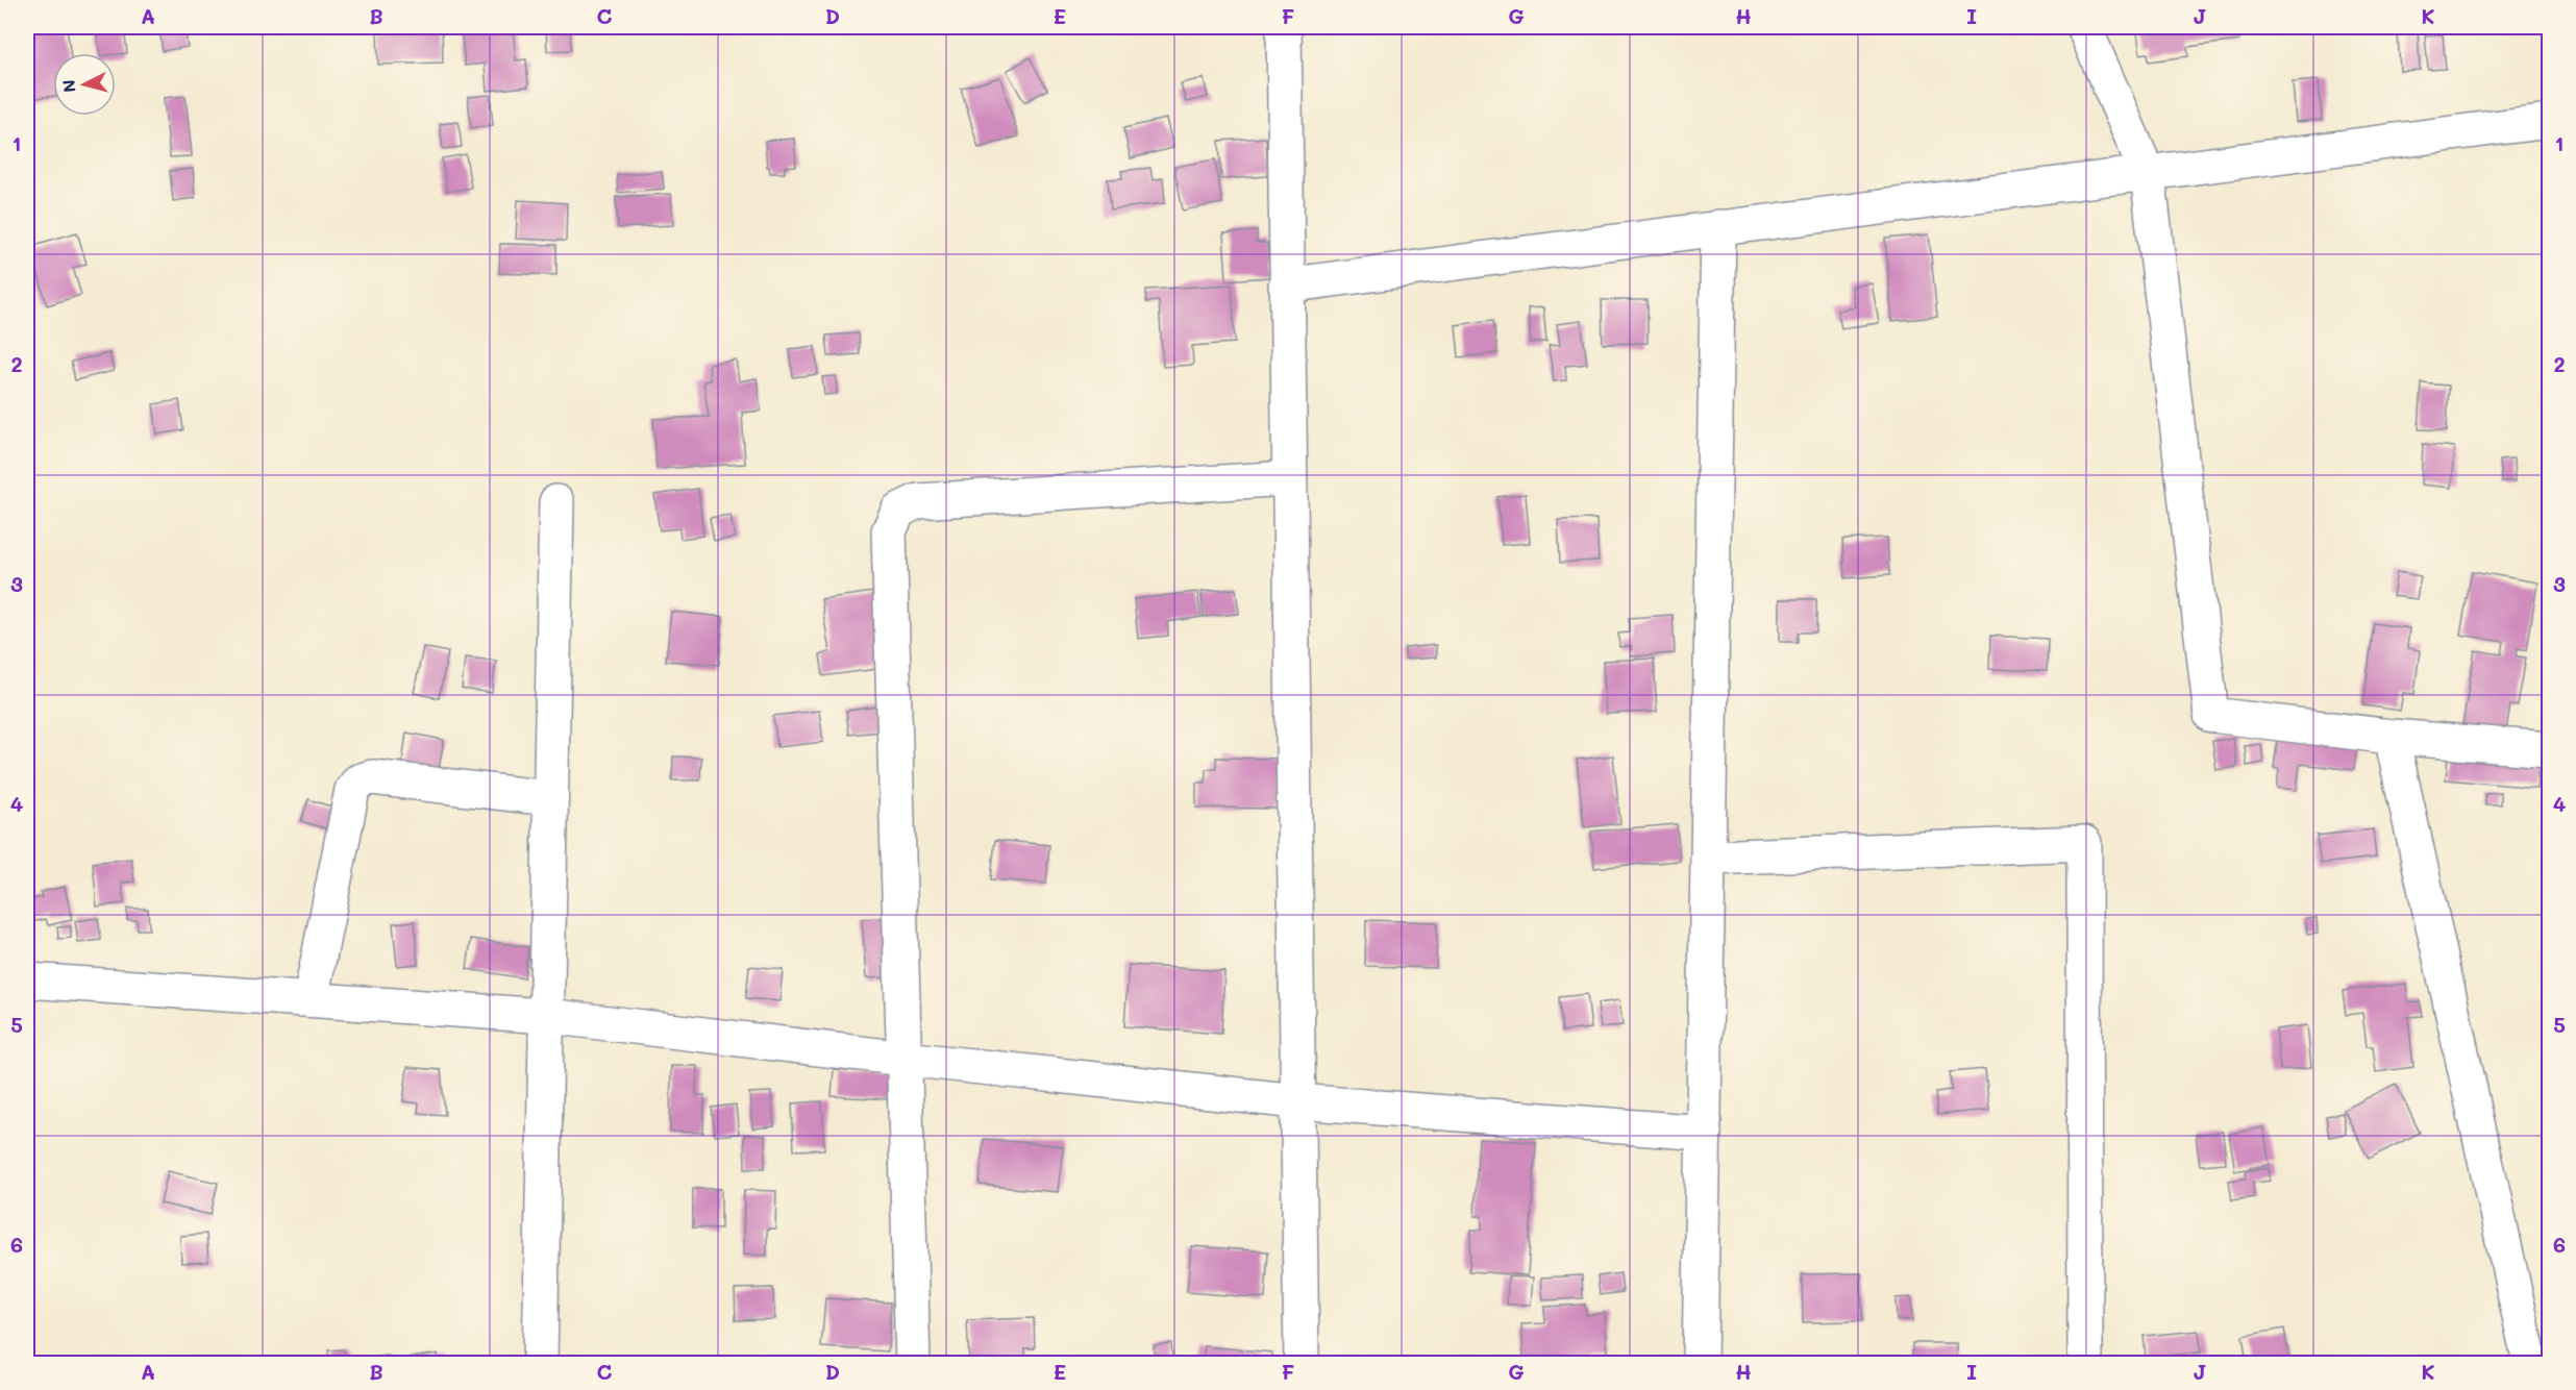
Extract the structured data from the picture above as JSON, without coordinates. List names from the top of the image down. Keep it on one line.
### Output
{"north":"left","grid":{"columns":["A","B","C","D","E","F","G","H","I","J","K"],"rows":["1","2","3","4","5","6"]}}
